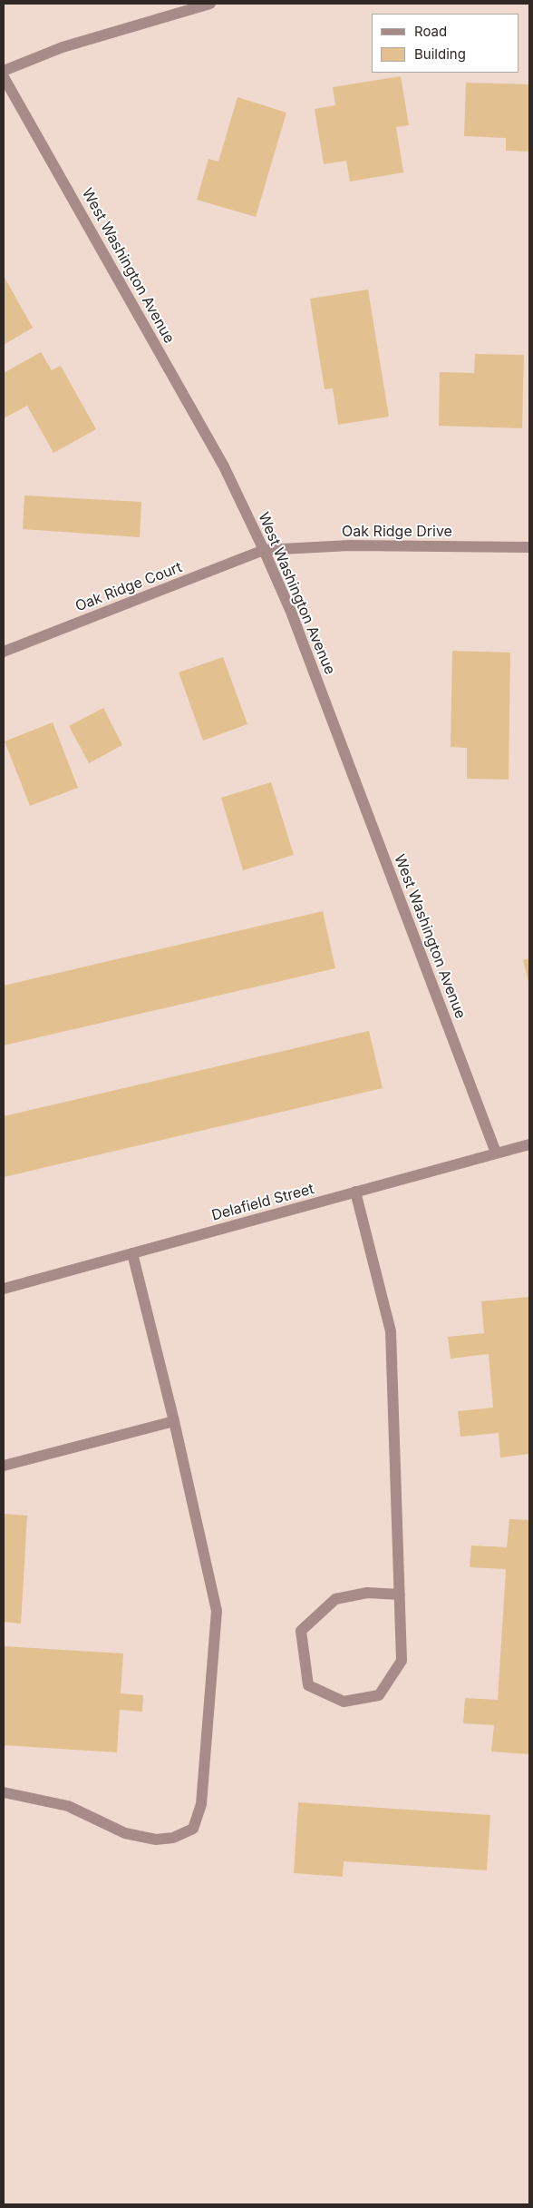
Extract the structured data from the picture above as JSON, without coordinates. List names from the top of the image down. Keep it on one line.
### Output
{"streets":{"street":["West Washington Avenue","Oak Ridge Drive","Oak Ridge Court","Delafield Street"]},"crossings":[["West Washington Avenue","Oak Ridge Drive"],["West Washington Avenue","Oak Ridge Court"],["West Washington Avenue","Delafield Street"],["Oak Ridge Drive","Oak Ridge Court"]],"legend":["Road","Building"]}
